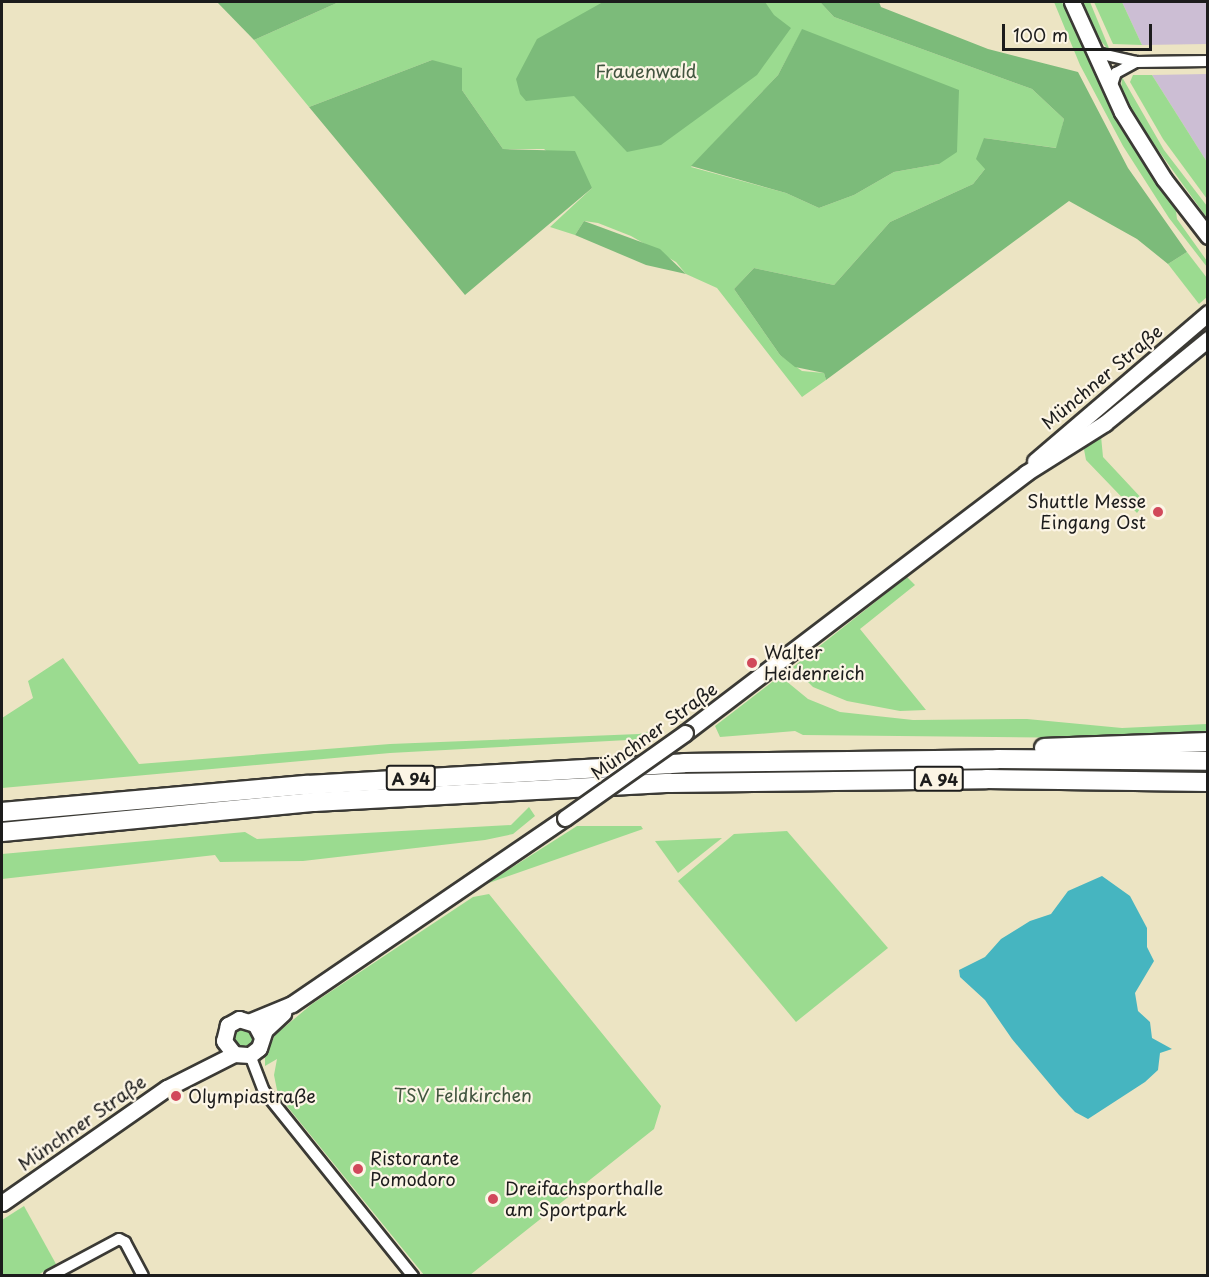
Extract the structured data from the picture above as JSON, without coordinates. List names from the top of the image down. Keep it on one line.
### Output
{"streets":{"highway":["A 94"],"street":["Münchner Straße"]},"parks":["Frauenwald","TSV Feldkirchen"],"places":["Shuttle Messe Eingang Ost","Walter Heidenreich","Olympiastraße","Ristorante Pomodoro","Dreifachsporthalle am Sportpark"],"scale_bar":"100 m"}
